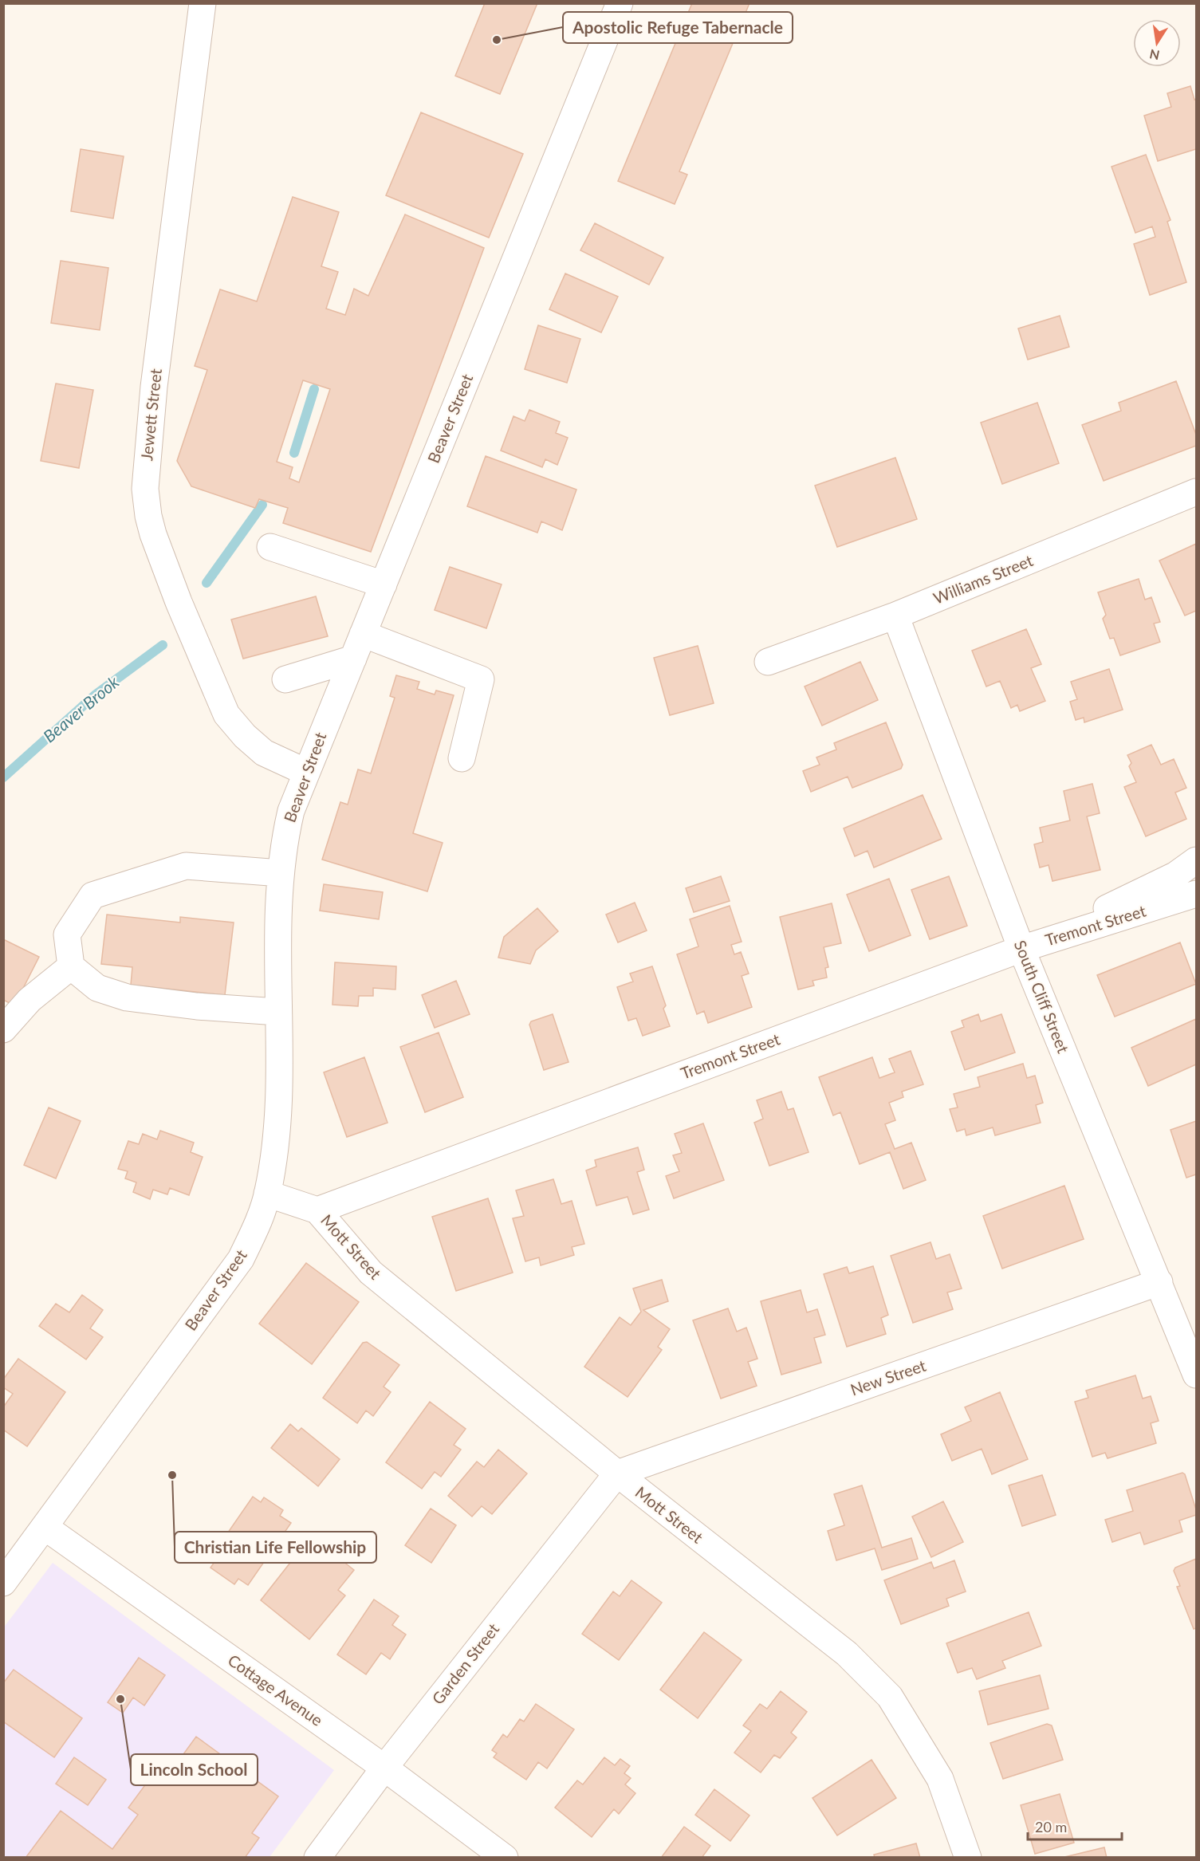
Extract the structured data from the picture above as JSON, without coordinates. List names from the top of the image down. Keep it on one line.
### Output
{"streets":{"street":["Jewett Street","Beaver Street","Williams Street","Tremont Street","South Cliff Street","Mott Street","New Street","Garden Street","Cottage Avenue"]},"crossings":[["Jewett Street","Beaver Street"],["Beaver Street","Cottage Avenue"],["Williams Street","South Cliff Street"],["Tremont Street","South Cliff Street"],["Tremont Street","Mott Street"],["South Cliff Street","New Street"],["Mott Street","New Street"],["Mott Street","Garden Street"],["New Street","Garden Street"],["Garden Street","Cottage Avenue"]],"water":["Beaver Brook"],"places":["Apostolic Refuge Tabernacle","Christian Life Fellowship","Lincoln School"],"scale_bar":"20 m","north":"bottom"}
